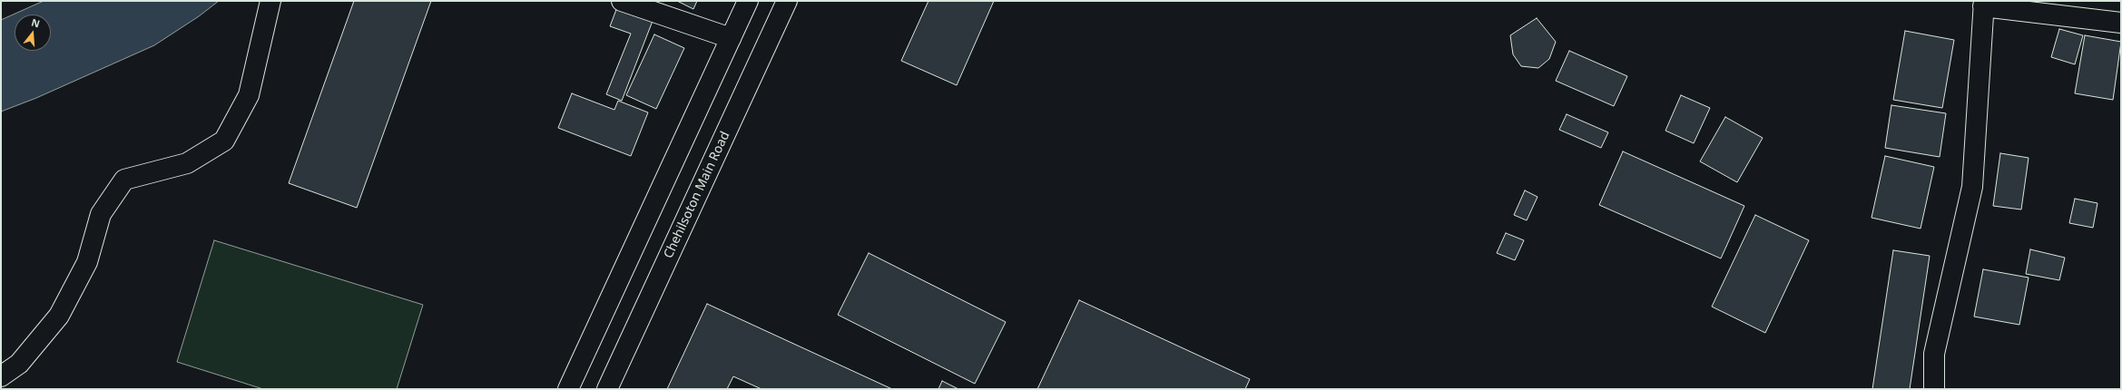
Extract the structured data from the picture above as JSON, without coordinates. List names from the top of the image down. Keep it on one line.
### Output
{"streets":{"street":["Chehilsoton Main Road"]},"north":"top"}
